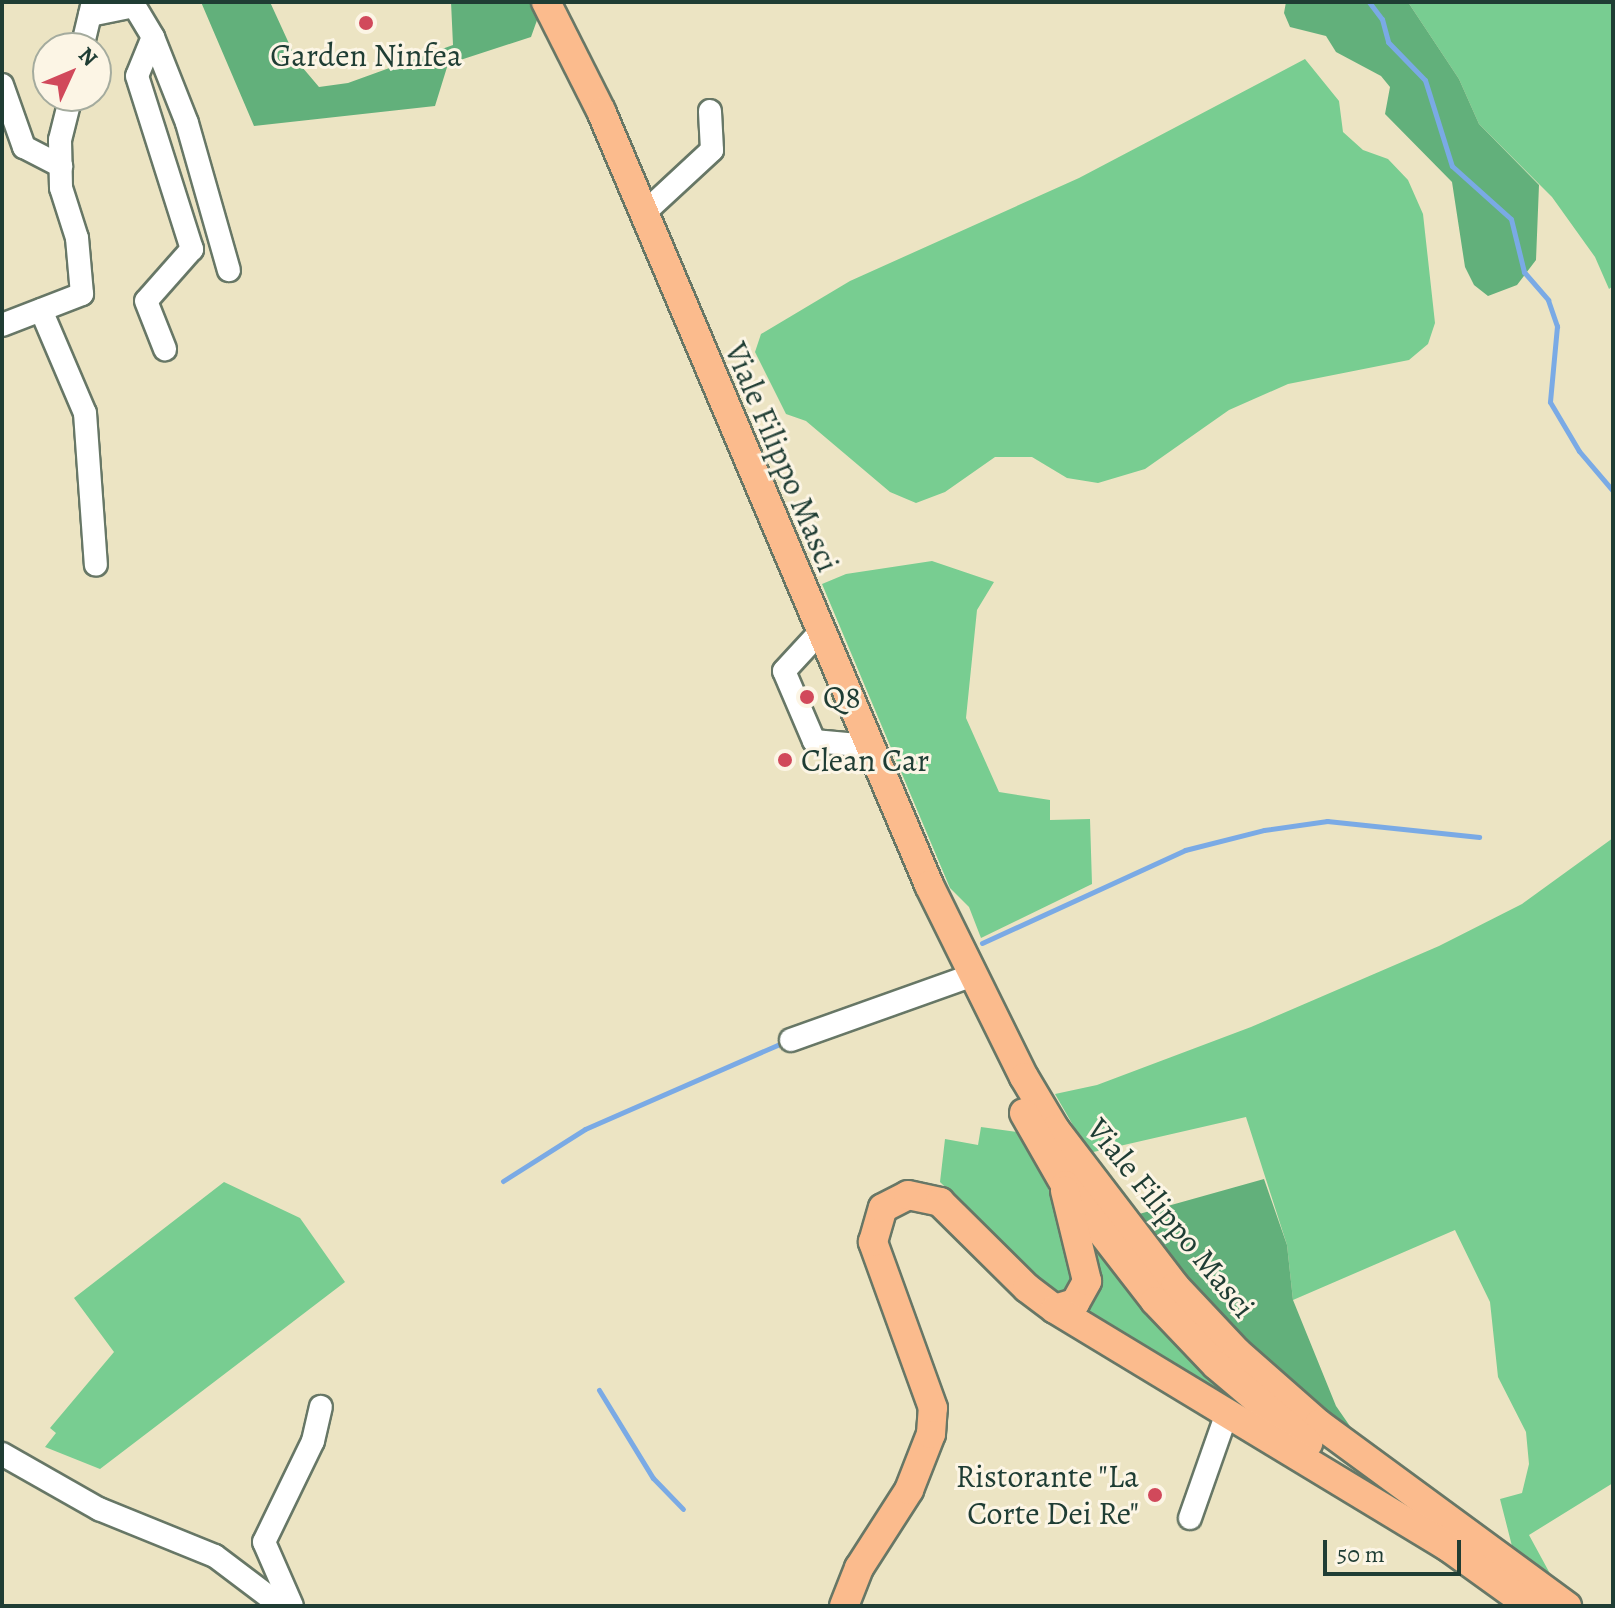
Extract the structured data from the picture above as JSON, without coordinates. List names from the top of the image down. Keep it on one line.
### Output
{"streets":{"main road":["Viale Filippo Masci"]},"places":["Garden Ninfea","Q8","Clean Car","Ristorante \"La Corte Dei Re\""],"scale_bar":"50 m","north":"top right"}
